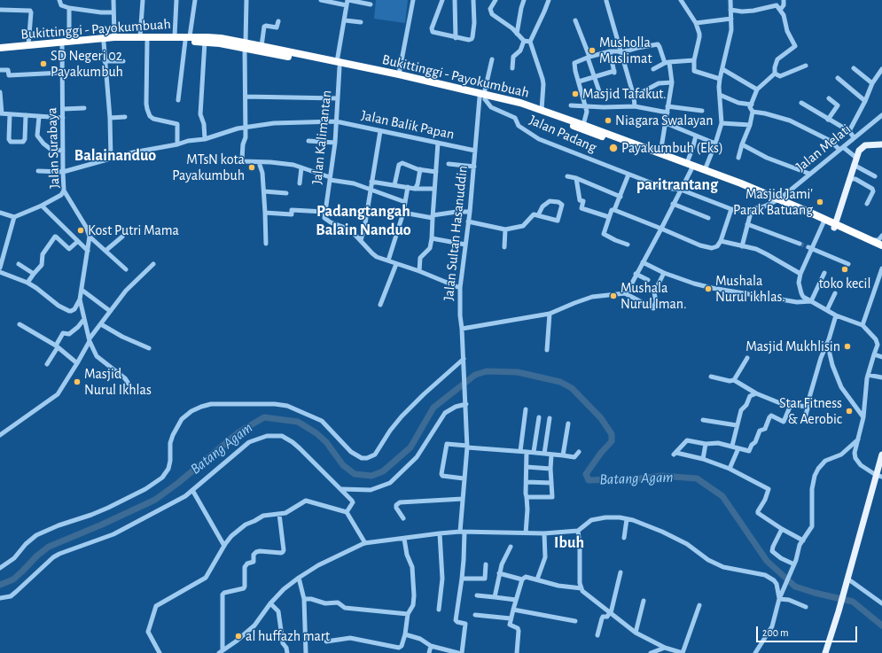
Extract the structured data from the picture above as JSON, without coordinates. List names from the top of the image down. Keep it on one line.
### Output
{"streets":{"highway":["Bukittinggi - Payokumbuah"],"street":["Jalan Balik Papan","Jalan Padang","Jalan Kalimantan","Jalan Surabaya","Jalan Melati","Jalan Sultan Hasanuddin"]},"crossings":[["Bukittinggi - Payokumbuah","Jalan Padang"],["Bukittinggi - Payokumbuah","Jalan Kalimantan"],["Bukittinggi - Payokumbuah","Jalan Surabaya"],["Bukittinggi - Payokumbuah","Jalan Melati"],["Bukittinggi - Payokumbuah","Jalan Sultan Hasanuddin"],["Jalan Balik Papan","Jalan Kalimantan"],["Jalan Balik Papan","Jalan Surabaya"],["Jalan Balik Papan","Jalan Sultan Hasanuddin"],["Jalan Padang","Jalan Sultan Hasanuddin"]],"districts":["Balainanduo","paritrantang","Padangtangah Balain Nanduo","Ibuh"],"water":["Batang Agam"],"places":["Musholla Muslimat","SD Negeri 02 Payakumbuh","Masjid Tafakut.","Niagara Swalayan","Payakumbuh (Eks)","MTsN kota Payakumbuh","Masjid Jami' Parak Batuang","Kost Putri Mama","toko kecil","Mushala Nurul ikhlas.","Mushala Nurul Iman.","Masjid Mukhlisin","Masjid Nurul Ikhlas","Star Fitness & Aerobic","al huffazh mart"],"scale_bar":"200 m"}
